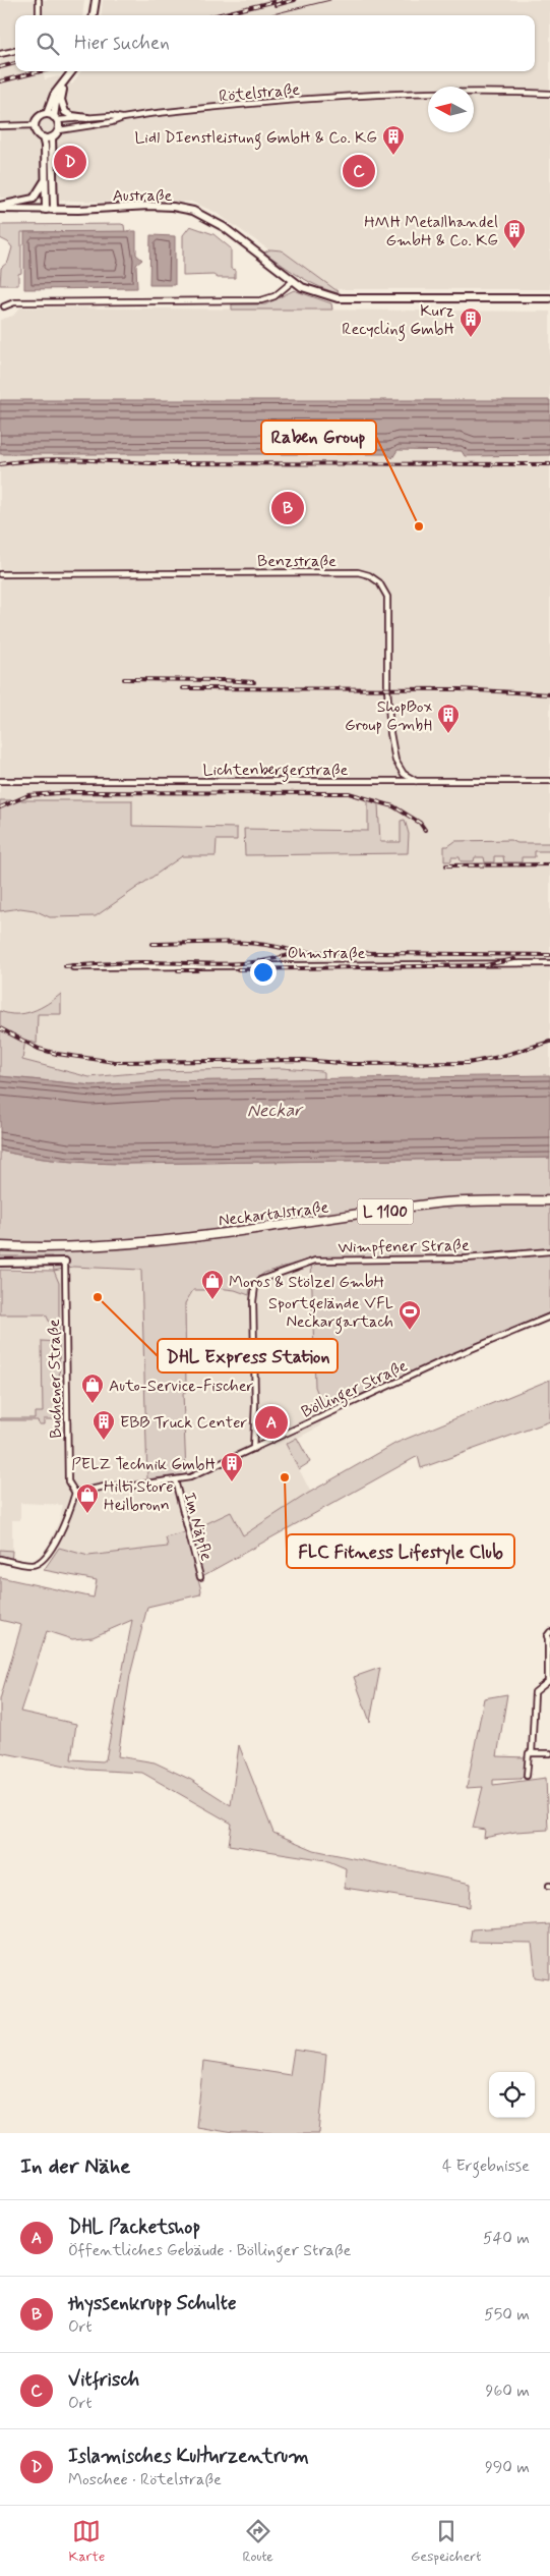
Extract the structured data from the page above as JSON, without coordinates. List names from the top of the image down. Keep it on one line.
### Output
{"streets":{"main road":["Austraße","L 1100","Neckartalstraße"],"street":["Rötelstraße","Benzstraße","Lichtenbergerstraße","Ohmstraße","Wimpfener Straße","Buchener Straße","Böllinger Straße","Im Näpfle"]},"crossings":[["Benzstraße","Lichtenbergerstraße"],["Wimpfener Straße","Böllinger Straße"],["Buchener Straße","Böllinger Straße"],["Böllinger Straße","Im Näpfle"]],"water":["Neckar"],"places":{"building":["Lidl DIenstleistung GmbH & Co. KG","HMH Metallhandel GmbH & Co. KG","Kurz Recycling GmbH","ShopBox Group GmbH","EBB Truck Center","PELZ Technik GmbH"],"other":["Raben Group","DHL Express Station","FLC Fitness Lifestyle Club"],"shop":["Moros & Stölzel GmbH","Auto-Service-Fischer","Hilti Store Heilbronn"],"sports":["Sportgelände VFL Neckargartach"]},"north":"left","page":{"search":"Hier suchen","pins":["D","C","B","A"],"heading":["In der Nähe","4 Ergebnisse"],"list":[{"mark":"A","name":"DHL Packetshop","note":"Öffentliches Gebäude · Böllinger Straße","value":"540 m"},{"mark":"B","name":"thyssenkrupp Schulte","note":"Ort","value":"550 m"},{"mark":"C","name":"Vitfrisch","note":"Ort","value":"960 m"},{"mark":"D","name":"Islamisches Kulturzentrum","note":"Moschee · Rötelstraße","value":"990 m"}],"nav":["Karte","Route","Gespeichert"]}}
